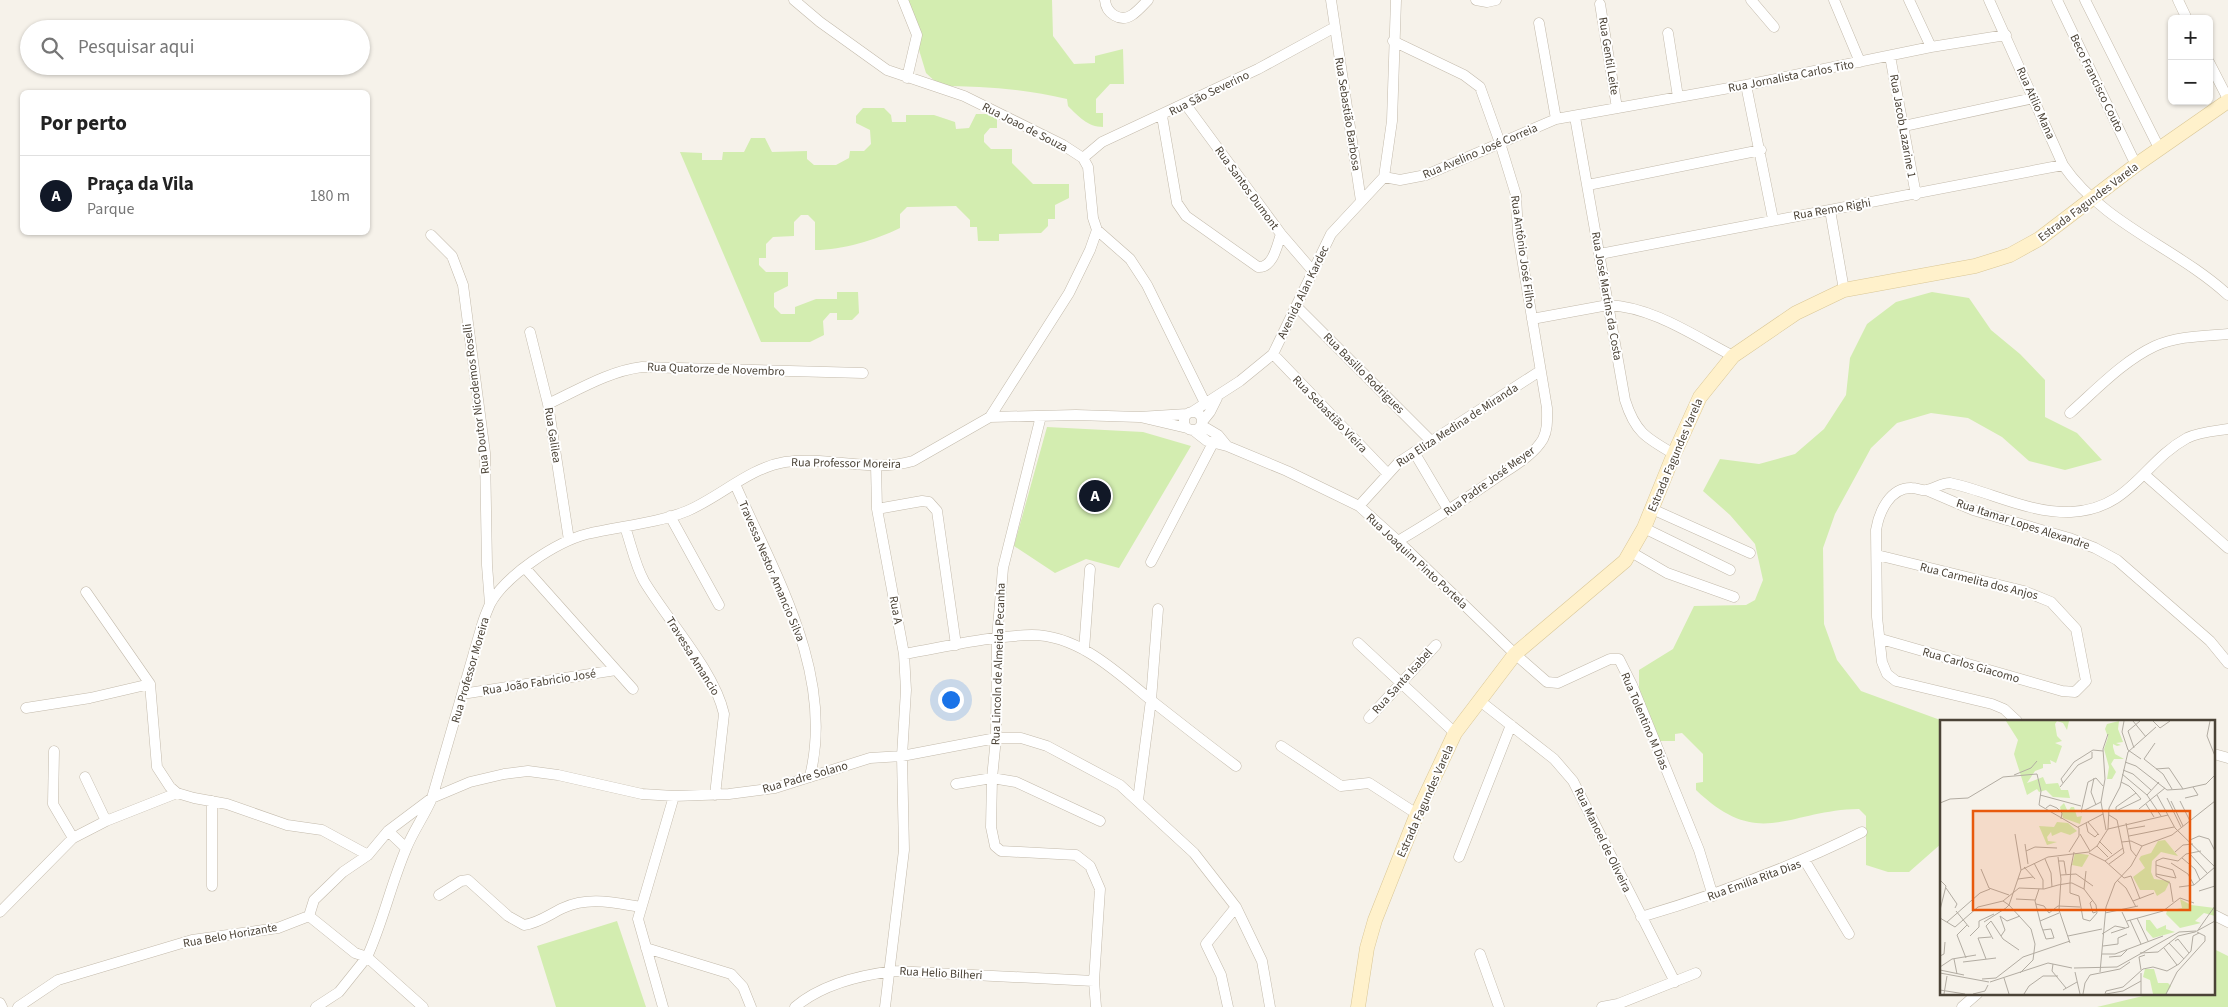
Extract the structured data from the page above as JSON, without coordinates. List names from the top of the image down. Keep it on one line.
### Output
{"streets":{"street":["Rua Gentil Leite","Rua Jornalista Carlos Tito","Beco Francisco Couto","Rua São Severino","Rua Atilio Mana","Rua Sebastião Barbosa","Rua Jacob Lazarine 1","Rua Joao de Souza","Rua Avelino José Correia","Rua Santos Dumont","Estrada Fagundes Varela","Rua Remo Righi","Rua Antônio José Filho","Avenida Alan Kardec","Rua José Martins da Costa","Rua Quatorze de Novembro","Rua Basillo Rodrigues","Rua Doutor Nicodemos Roselli","Rua Sebastião Vieira","Rua Eliza Medina de Miranda","Rua Galilea","Rua Professor Moreira","Rua Padre José Meyer","Rua Itamar Lopes Alexandre","Rua Joaquim Pinto Portela","Travessa Nestor Amancio Silva","Rua Carmelita dos Anjos","Rua A","Travessa Amancio","Rua Lincoln de Almeida Pecanha","Rua Carlos Giacomo","Rua Santa Isabel","Rua João Fabricio José","Rua Tolentino M Dias","Rua Padre Solano","Rua Manoel de Oliveira","Rua Emilia Rita Dias","Rua Belo Horizante","Rua Helio Bilheri"]},"crossings":[["Rua Gentil Leite","Rua Jornalista Carlos Tito"],["Rua Jornalista Carlos Tito","Rua Atilio Mana"],["Rua Jornalista Carlos Tito","Rua Jacob Lazarine 1"],["Rua Jornalista Carlos Tito","Rua Avelino José Correia"],["Rua Jornalista Carlos Tito","Rua José Martins da Costa"],["Beco Francisco Couto","Estrada Fagundes Varela"],["Rua São Severino","Rua Sebastião Barbosa"],["Rua São Severino","Rua Joao de Souza"],["Rua São Severino","Rua Santos Dumont"],["Rua Atilio Mana","Estrada Fagundes Varela"],["Rua Atilio Mana","Rua Remo Righi"],["Rua Sebastião Barbosa","Avenida Alan Kardec"],["Rua Jacob Lazarine 1","Rua Remo Righi"],["Rua Avelino José Correia","Rua Antônio José Filho"],["Rua Avelino José Correia","Avenida Alan Kardec"],["Rua Avelino José Correia","Rua José Martins da Costa"],["Rua Santos Dumont","Avenida Alan Kardec"],["Estrada Fagundes Varela","Rua José Martins da Costa"],["Estrada Fagundes Varela","Rua Joaquim Pinto Portela"],["Estrada Fagundes Varela","Rua Tolentino M Dias"],["Estrada Fagundes Varela","Rua Manoel de Oliveira"],["Rua Remo Righi","Rua José Martins da Costa"],["Rua Antônio José Filho","Rua Eliza Medina de Miranda"],["Rua Antônio José Filho","Rua Padre José Meyer"],["Avenida Alan Kardec","Rua Basillo Rodrigues"],["Avenida Alan Kardec","Rua Sebastião Vieira"],["Rua Quatorze de Novembro","Rua Galilea"],["Rua Basillo Rodrigues","Rua Eliza Medina de Miranda"],["Rua Doutor Nicodemos Roselli","Rua Professor Moreira"],["Rua Sebastião Vieira","Rua Eliza Medina de Miranda"],["Rua Eliza Medina de Miranda","Rua Padre José Meyer"],["Rua Eliza Medina de Miranda","Rua Joaquim Pinto Portela"],["Rua Galilea","Rua Professor Moreira"],["Rua Professor Moreira","Rua Joaquim Pinto Portela"],["Rua Professor Moreira","Travessa Nestor Amancio Silva"],["Rua Professor Moreira","Rua A"],["Rua Professor Moreira","Travessa Amancio"],["Rua Professor Moreira","Rua Lincoln de Almeida Pecanha"],["Rua Professor Moreira","Rua João Fabricio José"],["Rua Professor Moreira","Rua Padre Solano"],["Rua Padre José Meyer","Rua Joaquim Pinto Portela"],["Rua Joaquim Pinto Portela","Rua Tolentino M Dias"],["Travessa Nestor Amancio Silva","Rua Padre Solano"],["Rua Carmelita dos Anjos","Rua Carlos Giacomo"],["Rua A","Rua Padre Solano"],["Travessa Amancio","Rua Padre Solano"],["Rua Lincoln de Almeida Pecanha","Rua Padre Solano"],["Rua Lincoln de Almeida Pecanha","Rua Helio Bilheri"],["Rua Tolentino M Dias","Rua Emilia Rita Dias"],["Rua Manoel de Oliveira","Rua Emilia Rita Dias"]],"page":{"map_buttons":["+","−"],"search":"Pesquisar aqui","heading":"Por perto","list":[{"mark":"A","name":"Praça da Vila","note":"Parque","value":"180 m"}],"pins":"A"}}
